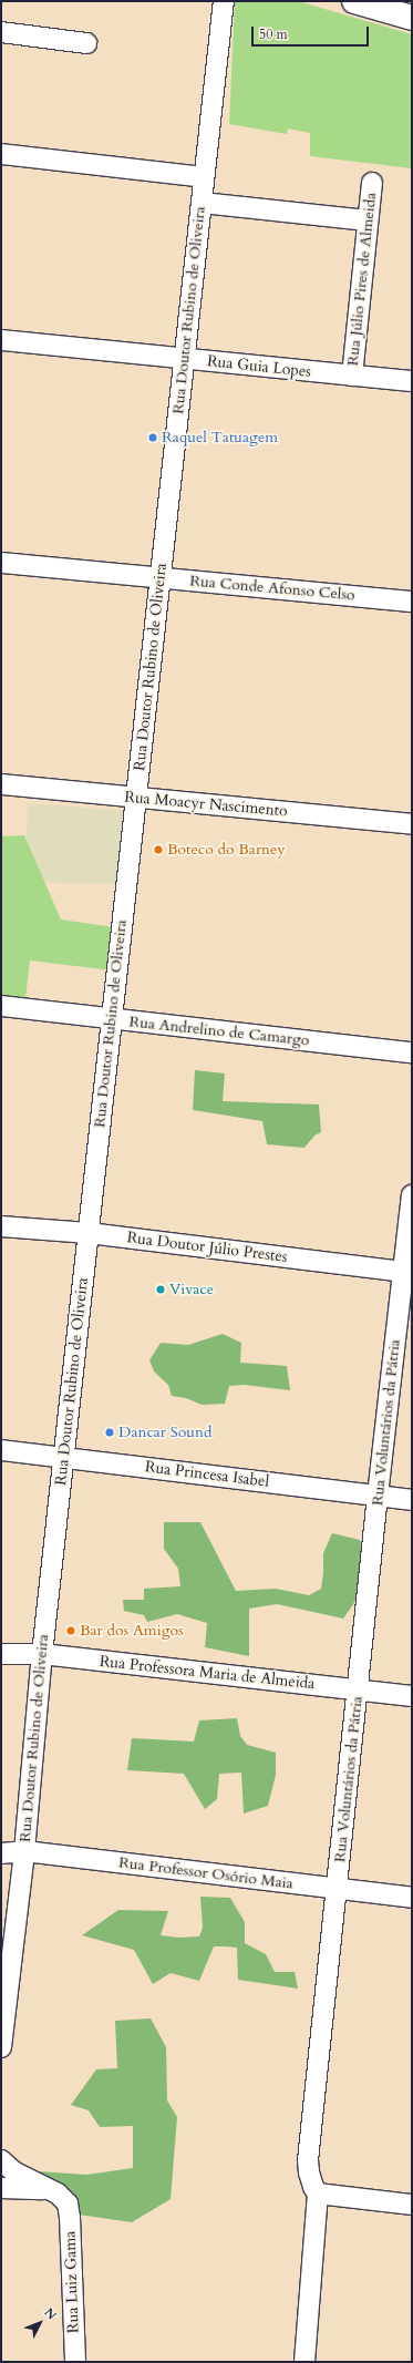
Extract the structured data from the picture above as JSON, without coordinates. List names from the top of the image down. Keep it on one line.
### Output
{"streets":{"street":["Rua Júlio Pires de Almeida","Rua Doutor Rubino de Oliveira","Rua Guia Lopes","Rua Conde Afonso Celso","Rua Moacyr Nascimento","Rua Andrelino de Camargo","Rua Doutor Júlio Prestes","Rua Voluntários da Pátria","Rua Princesa Isabel","Rua Professora Maria de Almeida","Rua Professor Osório Maia","Rua Luiz Gama"]},"crossings":[["Rua Júlio Pires de Almeida","Rua Guia Lopes"],["Rua Doutor Rubino de Oliveira","Rua Guia Lopes"],["Rua Doutor Rubino de Oliveira","Rua Conde Afonso Celso"],["Rua Doutor Rubino de Oliveira","Rua Moacyr Nascimento"],["Rua Doutor Rubino de Oliveira","Rua Andrelino de Camargo"],["Rua Doutor Rubino de Oliveira","Rua Doutor Júlio Prestes"],["Rua Doutor Rubino de Oliveira","Rua Princesa Isabel"],["Rua Doutor Rubino de Oliveira","Rua Professora Maria de Almeida"],["Rua Doutor Rubino de Oliveira","Rua Professor Osório Maia"],["Rua Doutor Júlio Prestes","Rua Voluntários da Pátria"],["Rua Voluntários da Pátria","Rua Princesa Isabel"],["Rua Voluntários da Pátria","Rua Professora Maria de Almeida"],["Rua Voluntários da Pátria","Rua Professor Osório Maia"]],"places":["Raquel Tatuagem","Boteco do Barney","Vivace","Dancar Sound","Bar dos Amigos"],"scale_bar":"50 m","north":"top right"}
